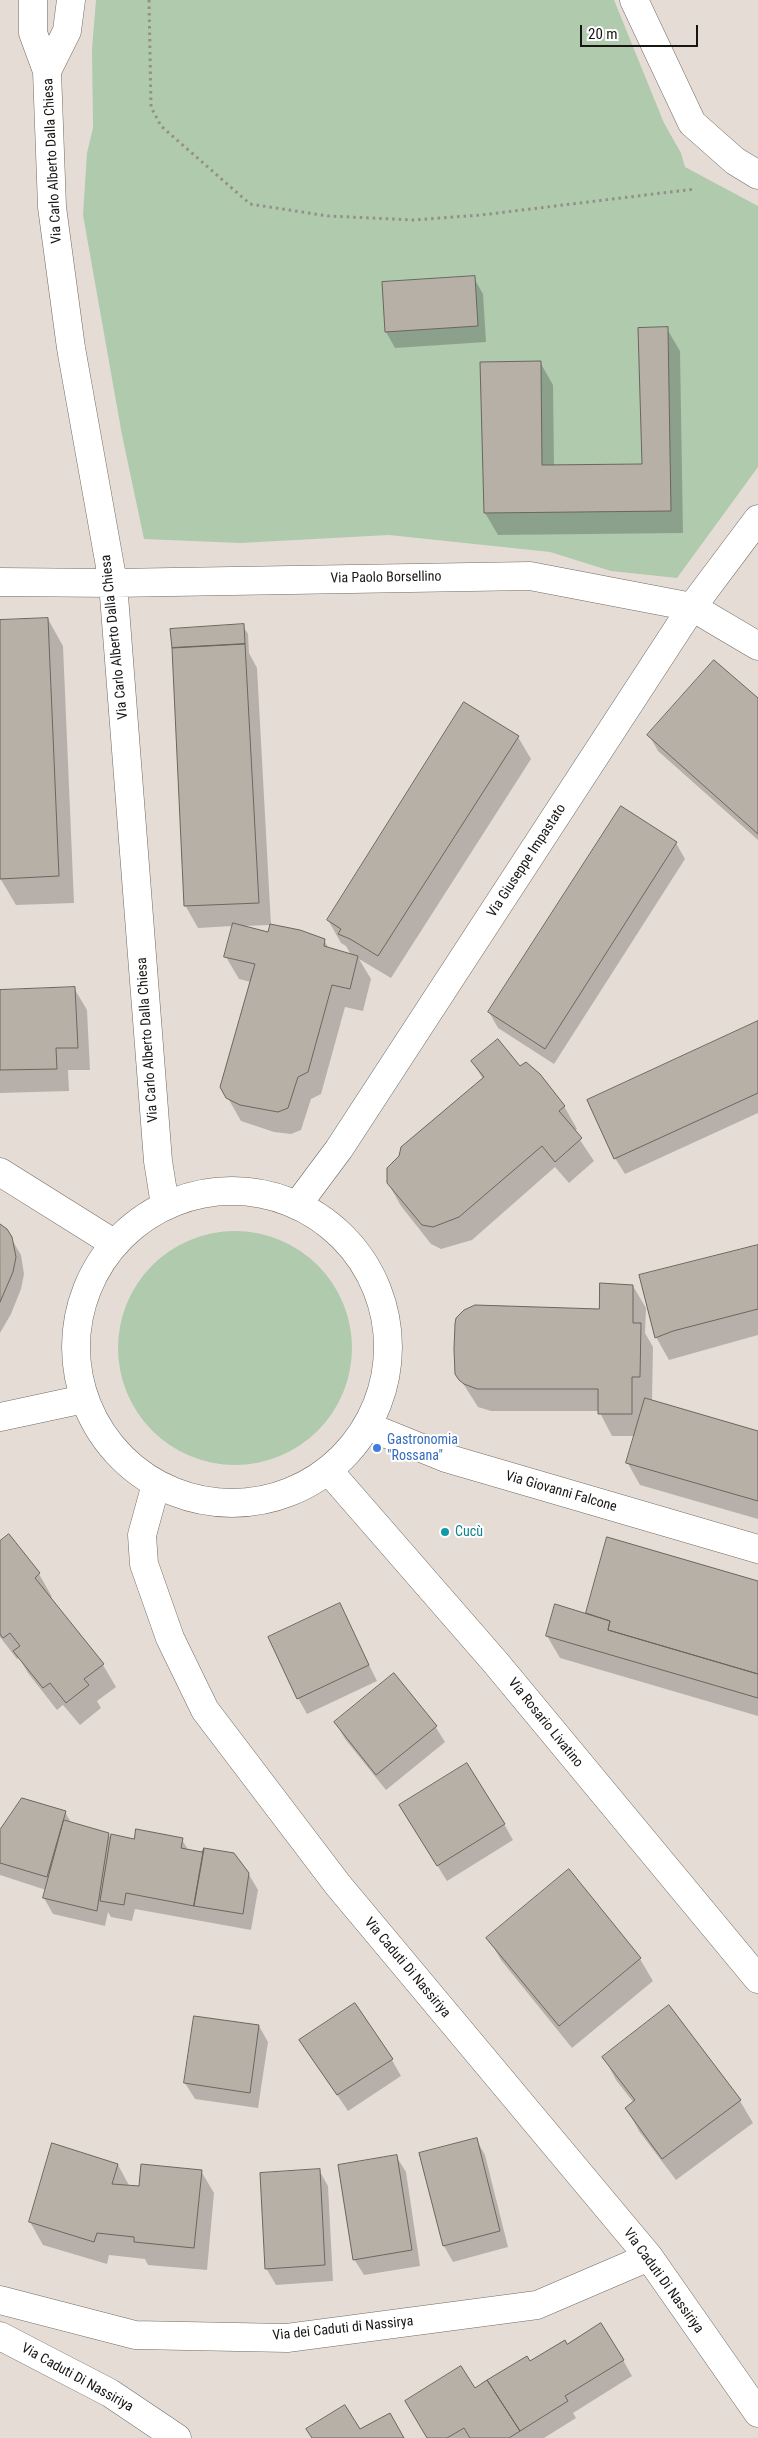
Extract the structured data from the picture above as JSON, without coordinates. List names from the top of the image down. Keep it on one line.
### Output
{"streets":{"street":["Via Carlo Alberto Dalla Chiesa","Via Paolo Borsellino","Via Giuseppe Impastato","Via Giovanni Falcone","Via Rosario Livatino","Via Caduti Di Nassiriya","Via dei Caduti di Nassirya"]},"crossings":[["Via Carlo Alberto Dalla Chiesa","Via Paolo Borsellino"],["Via Paolo Borsellino","Via Giuseppe Impastato"],["Via Caduti Di Nassiriya","Via dei Caduti di Nassirya"]],"places":["Gastronomia \"Rossana\"","Cucù"],"scale_bar":"20 m"}
